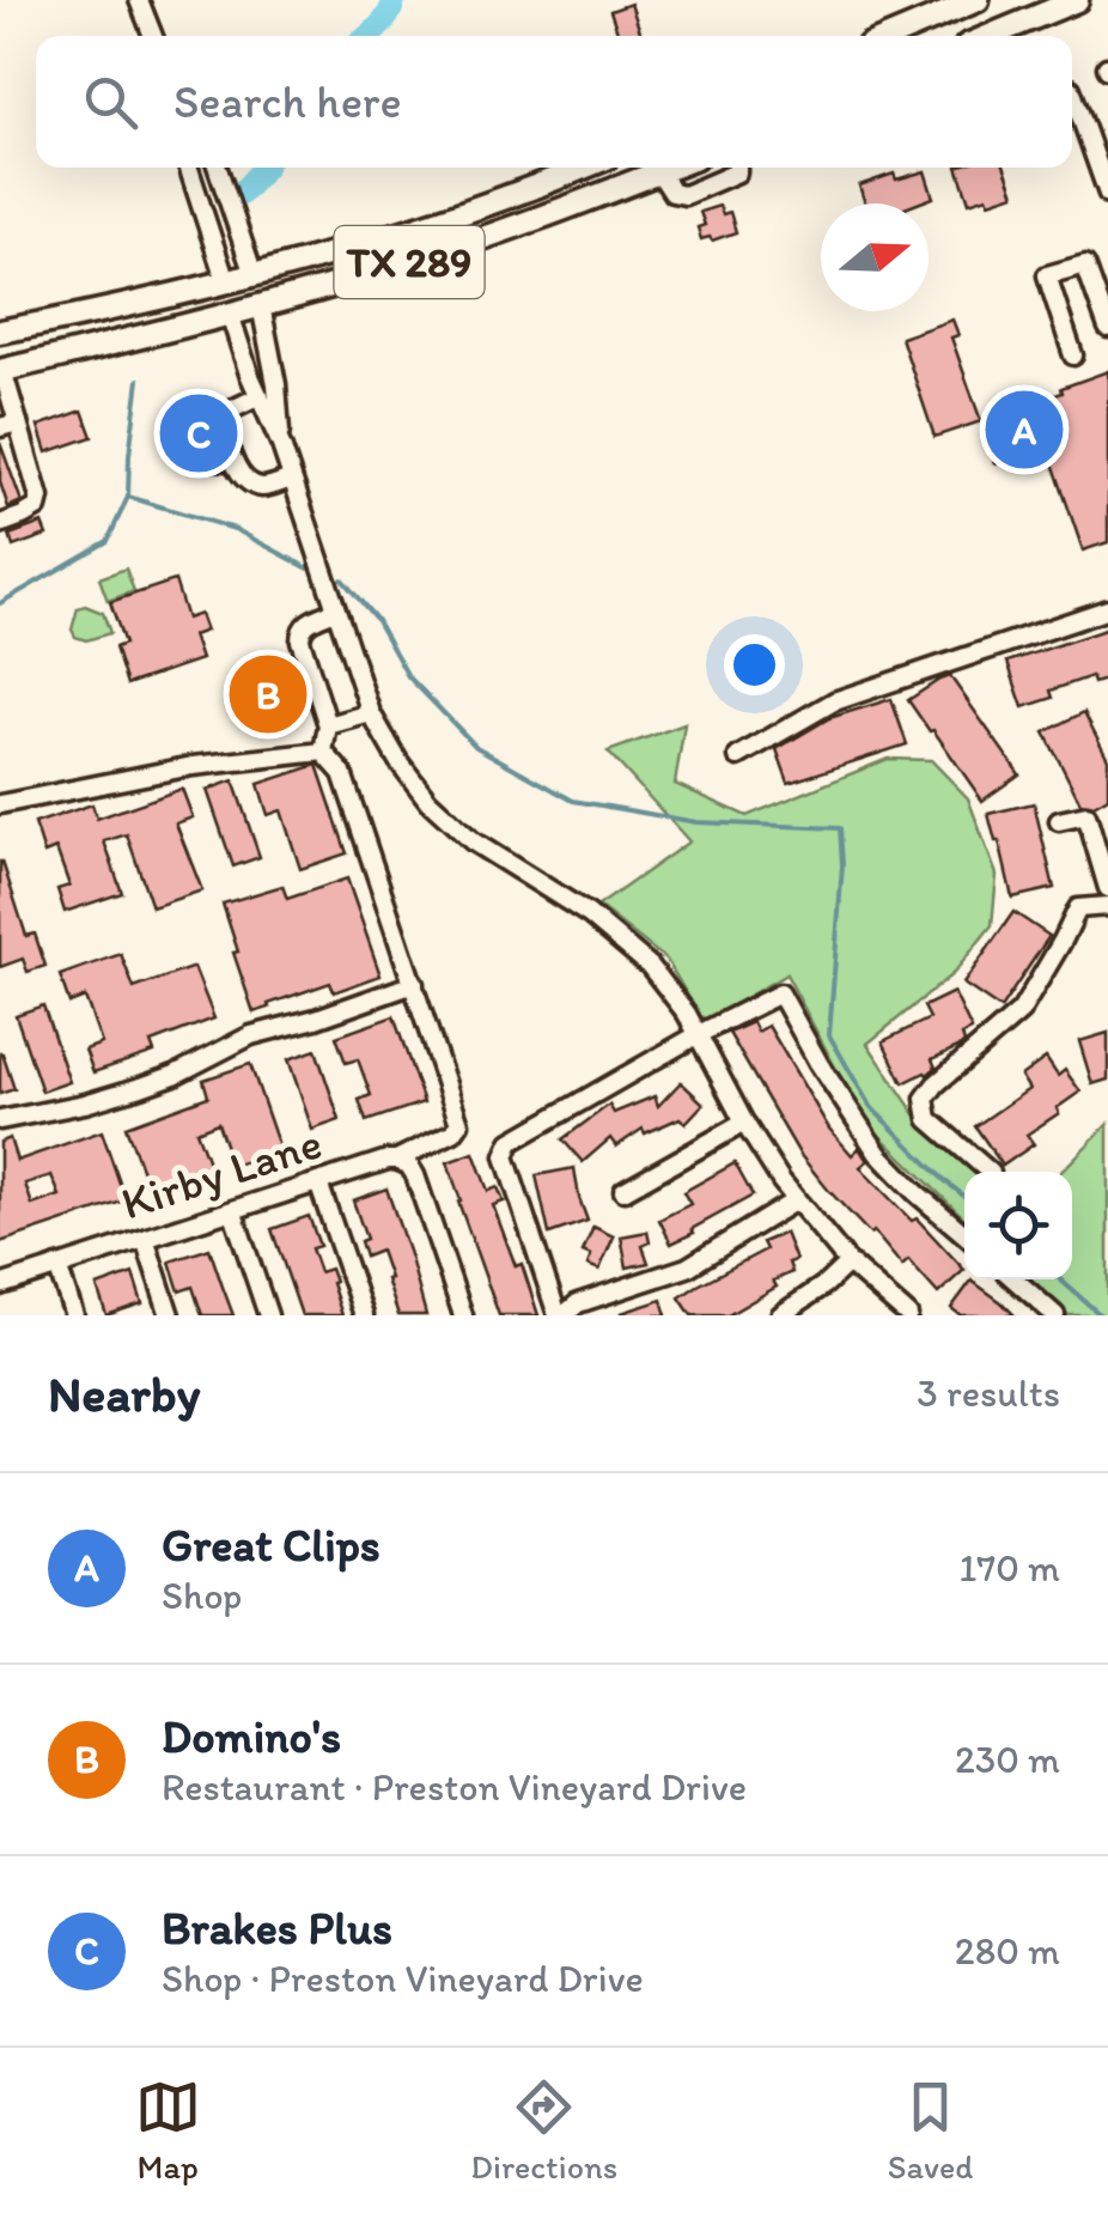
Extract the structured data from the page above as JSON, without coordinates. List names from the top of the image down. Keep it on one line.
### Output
{"streets":{"main road":["TX 289"],"street":["Kirby Lane"]},"north":"right","page":{"search":"Search here","pins":["A","C","B"],"heading":["Nearby","3 results"],"list":[{"mark":"A","name":"Great Clips","note":"Shop","value":"170 m"},{"mark":"B","name":"Domino's","note":"Restaurant · Preston Vineyard Drive","value":"230 m"},{"mark":"C","name":"Brakes Plus","note":"Shop · Preston Vineyard Drive","value":"280 m"}],"nav":["Map","Directions","Saved"]}}
